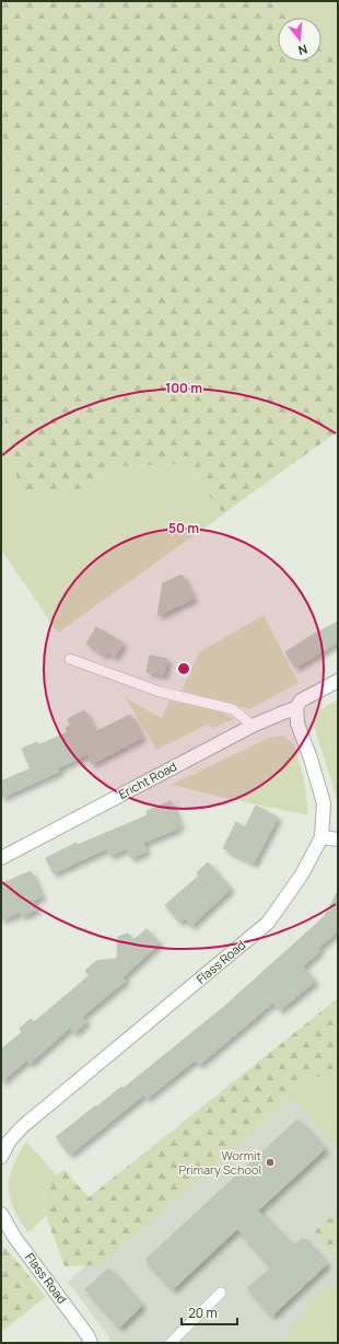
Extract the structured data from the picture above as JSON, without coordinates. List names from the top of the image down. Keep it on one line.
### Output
{"streets":{"street":["Ericht Road","Flass Road"]},"crossings":[["Ericht Road","Flass Road"]],"places":["Wormit Primary School"],"scale_bar":"20 m","north":"bottom","rings":["100 m","50 m"]}
